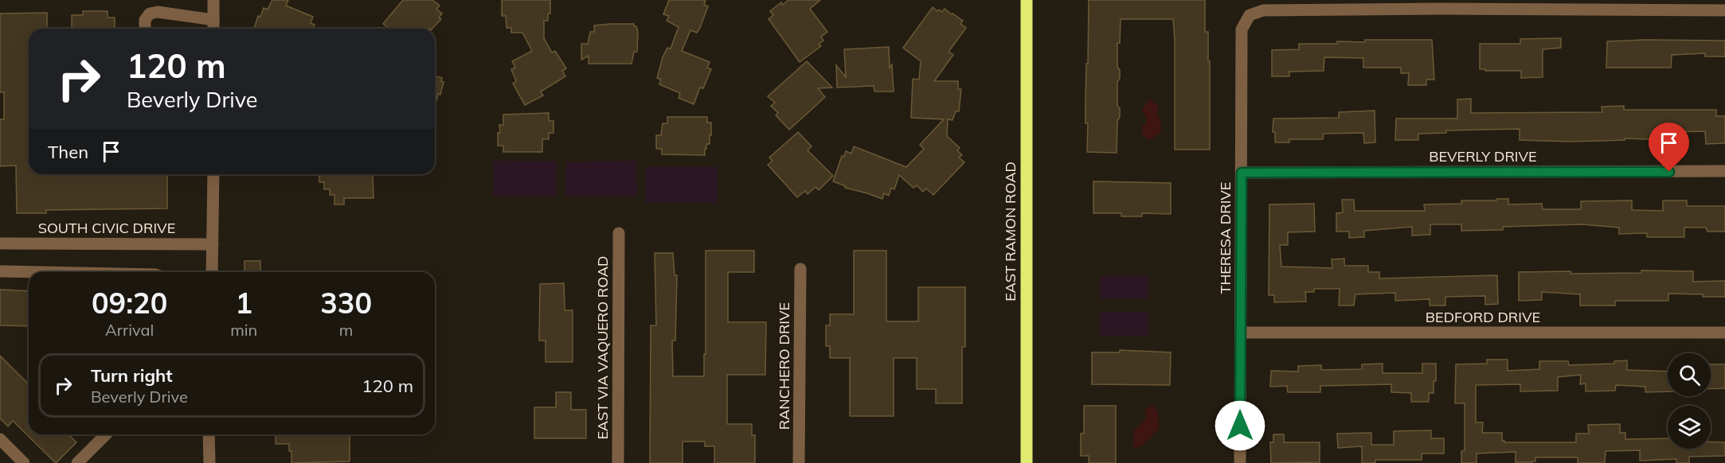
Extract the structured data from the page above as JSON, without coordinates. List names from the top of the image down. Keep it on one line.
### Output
{"streets":{"main road":["EAST RAMON ROAD"],"street":["BEVERLY DRIVE","SOUTH CIVIC DRIVE","THERESA DRIVE","BEDFORD DRIVE","EAST VIA VAQUERO ROAD","RANCHERO DRIVE"]},"crossings":[["BEVERLY DRIVE","THERESA DRIVE"],["THERESA DRIVE","BEDFORD DRIVE"]],"page":{"turn":["120 m","Beverly Drive"],"then":"Then","eta":["09:20","Arrival","1","min","330","m"],"list":[{"name":"Turn right","note":"Beverly Drive","value":"120 m"}]}}
